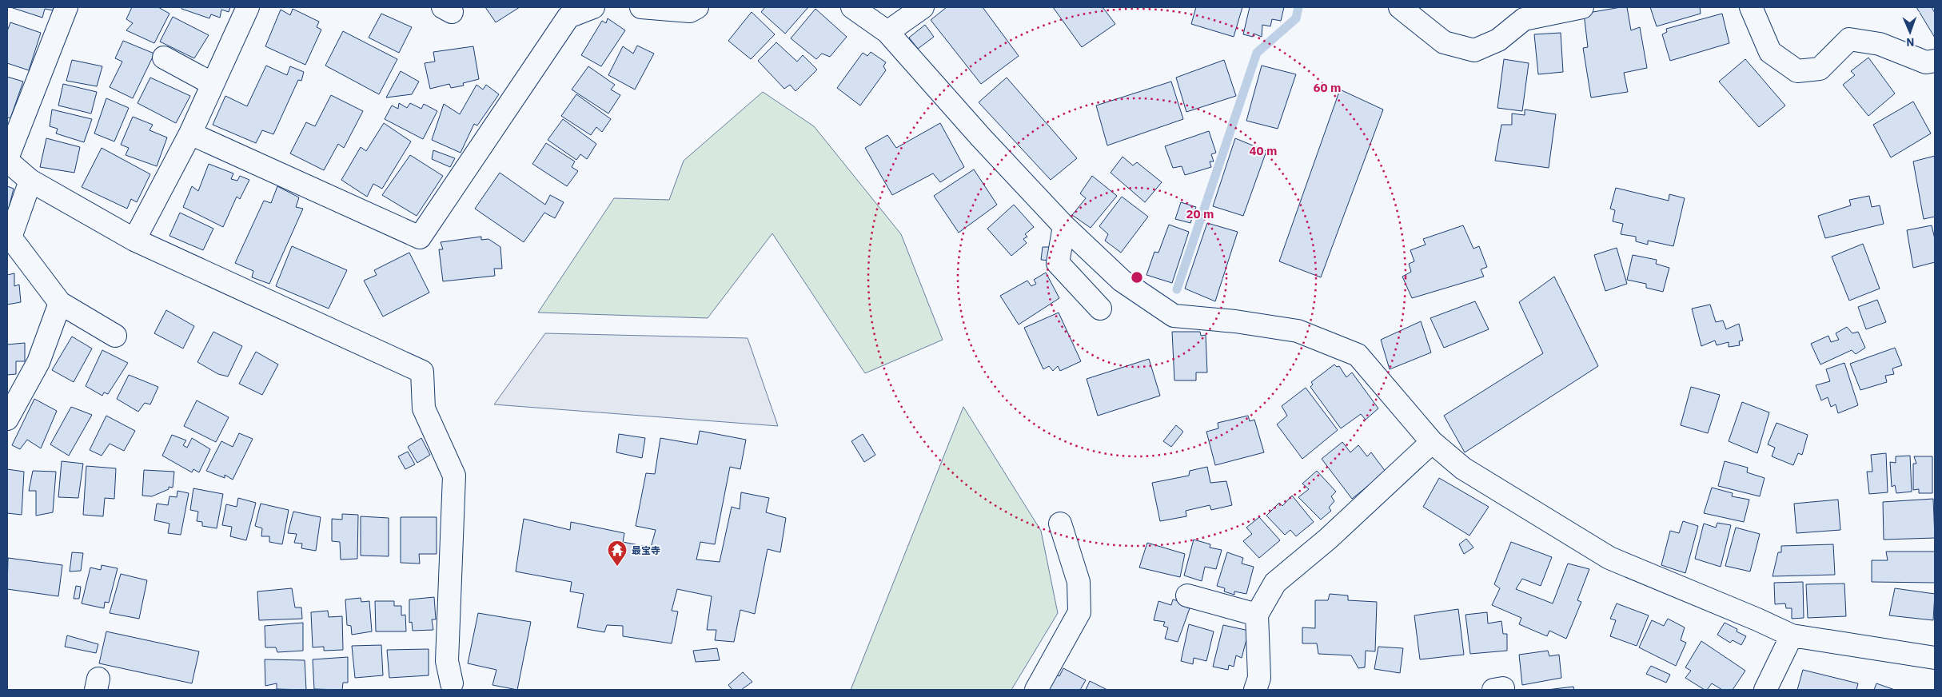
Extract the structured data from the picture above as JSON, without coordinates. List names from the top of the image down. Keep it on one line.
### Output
{"places":{"temple":["最宝寺"]},"north":"bottom","rings":["60 m","40 m","20 m"]}
